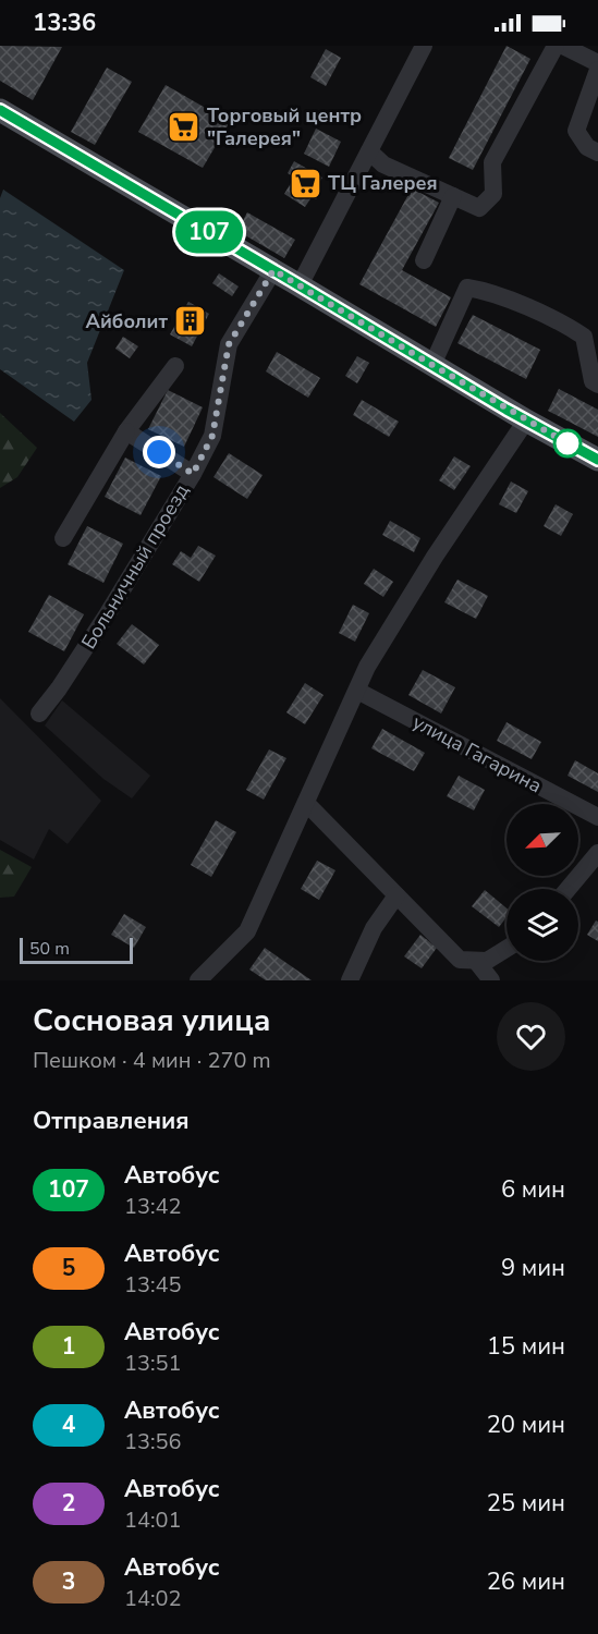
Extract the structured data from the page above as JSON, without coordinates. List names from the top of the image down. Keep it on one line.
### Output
{"streets":{"street":["Больничный проезд","улица Гагарина"]},"places":{"supermarket":["Торговый центр \"Галерея\"","ТЦ Галерея"],"building":["Айболит"]},"lines":["bus line 107"],"scale_bar":"50 m","north":"bottom left","page":{"status":"13:36","on_map":"107","scale":"50 m","heading":[["Сосновая улица","Пешком · 4 мин · 270 m"],"Отправления"],"list":[{"mark":"107","name":"Автобус","note":"13:42","value":"6 мин"},{"mark":"5","name":"Автобус","note":"13:45","value":"9 мин"},{"mark":"1","name":"Автобус","note":"13:51","value":"15 мин"},{"mark":"4","name":"Автобус","note":"13:56","value":"20 мин"},{"mark":"2","name":"Автобус","note":"14:01","value":"25 мин"},{"mark":"3","name":"Автобус","note":"14:02","value":"26 мин"}]}}
